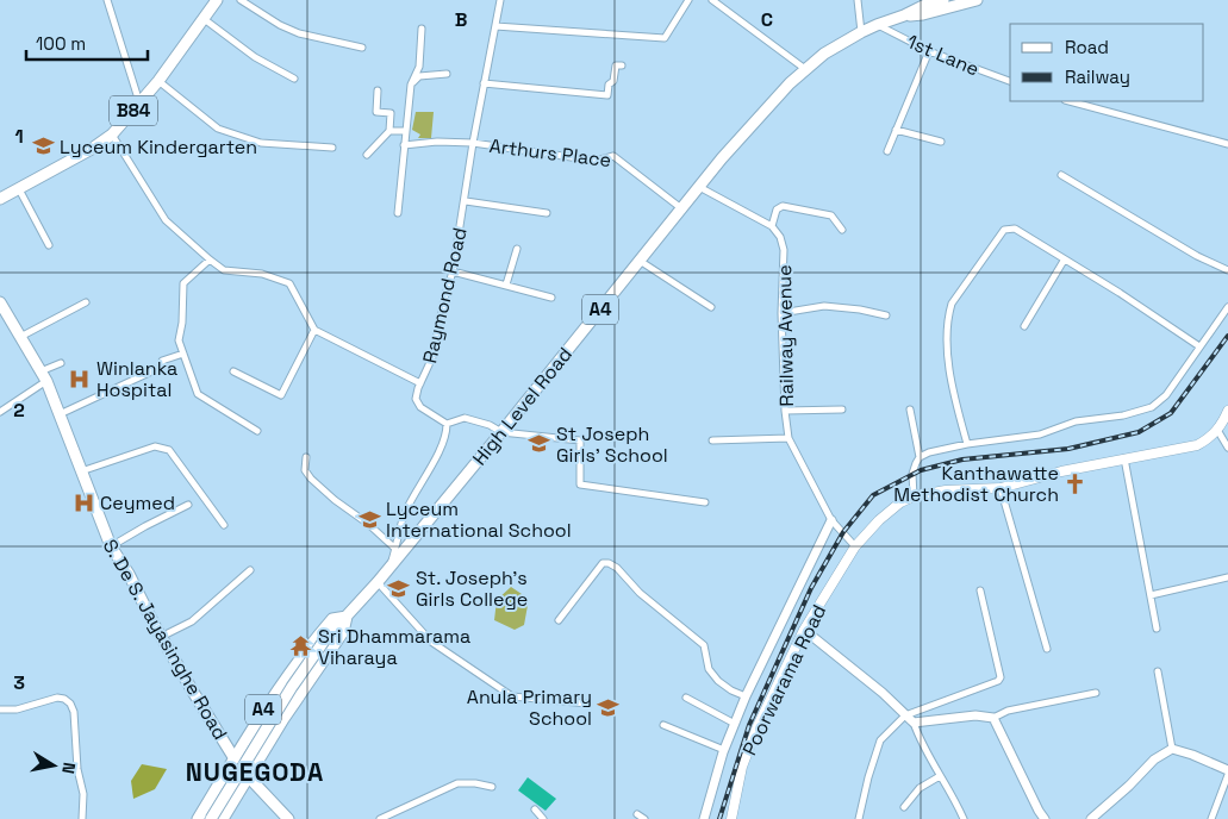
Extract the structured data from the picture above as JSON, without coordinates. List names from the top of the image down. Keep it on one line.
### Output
{"streets":{"main road":["B84","A4","High Level Road","S. De S. Jayasinghe Road","Poorwarama Road"],"street":["1st Lane","Arthurs Place","Raymond Road","Railway Avenue"]},"crossings":[["1st Lane","High Level Road"],["Arthurs Place","Raymond Road"],["Arthurs Place","High Level Road"],["A4","High Level Road"],["A4","S. De S. Jayasinghe Road"],["Railway Avenue","Poorwarama Road"]],"districts":["NUGEGODA"],"places":{"school or university":["Lyceum Kindergarten","St Joseph Girls' School","Lyceum International School","St. Joseph's Girls College","Anula Primary School"],"hospital":["Winlanka Hospital","Ceymed"],"church":["Kanthawatte Methodist Church"],"temple":["Sri Dhammarama Viharaya"]},"legend":["Road","Railway"],"scale_bar":"100 m","north":"right","grid":{"columns":["B","C"],"rows":["1","2","3"]}}
